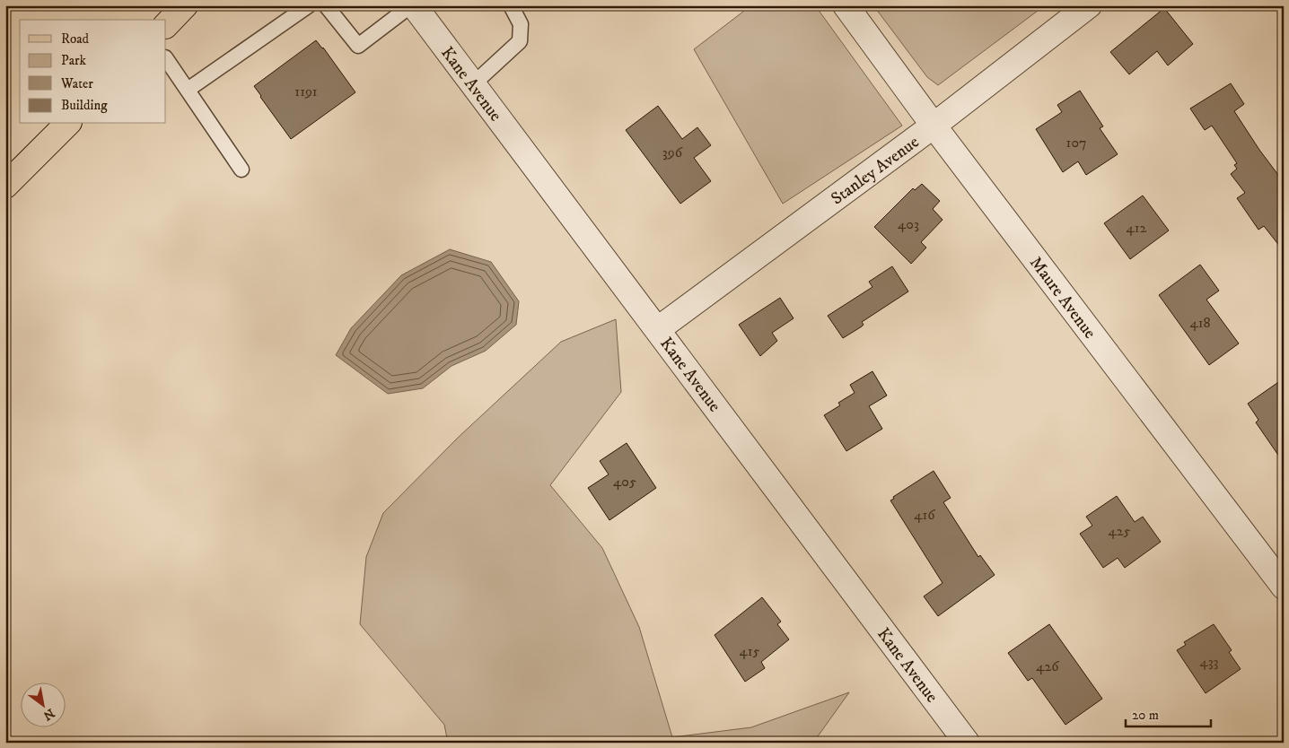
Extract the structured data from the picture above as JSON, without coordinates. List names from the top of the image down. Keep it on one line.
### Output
{"streets":{"street":["Kane Avenue","Stanley Avenue","Maure Avenue"]},"crossings":[["Kane Avenue","Stanley Avenue"],["Stanley Avenue","Maure Avenue"]],"house_numbers":["1191","107","396","403","412","418","405","416","425","415","433","426"],"legend":["Road","Park","Water","Building"],"scale_bar":"20 m","north":"bottom right"}
